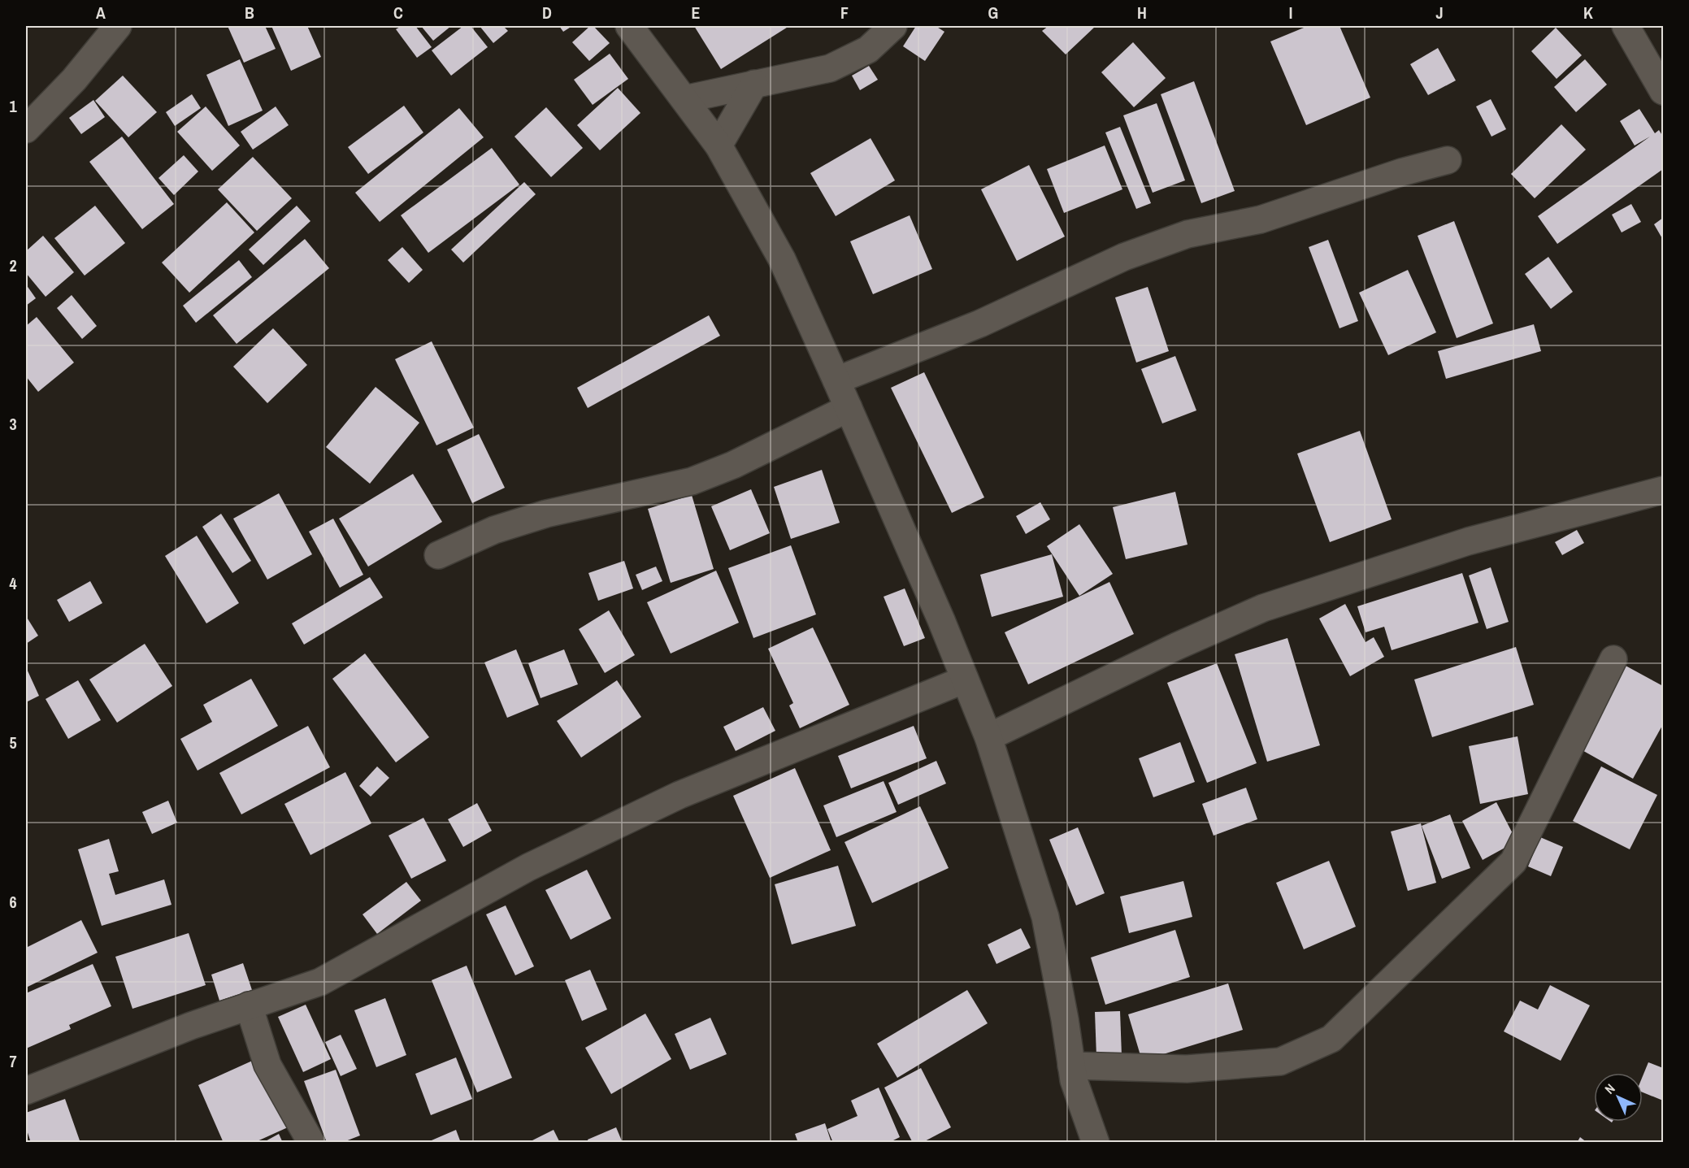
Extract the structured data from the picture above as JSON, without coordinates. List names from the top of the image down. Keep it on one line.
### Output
{"north":"top left","grid":{"columns":["A","B","C","D","E","F","G","H","I","J","K"],"rows":["1","2","3","4","5","6","7"]}}
